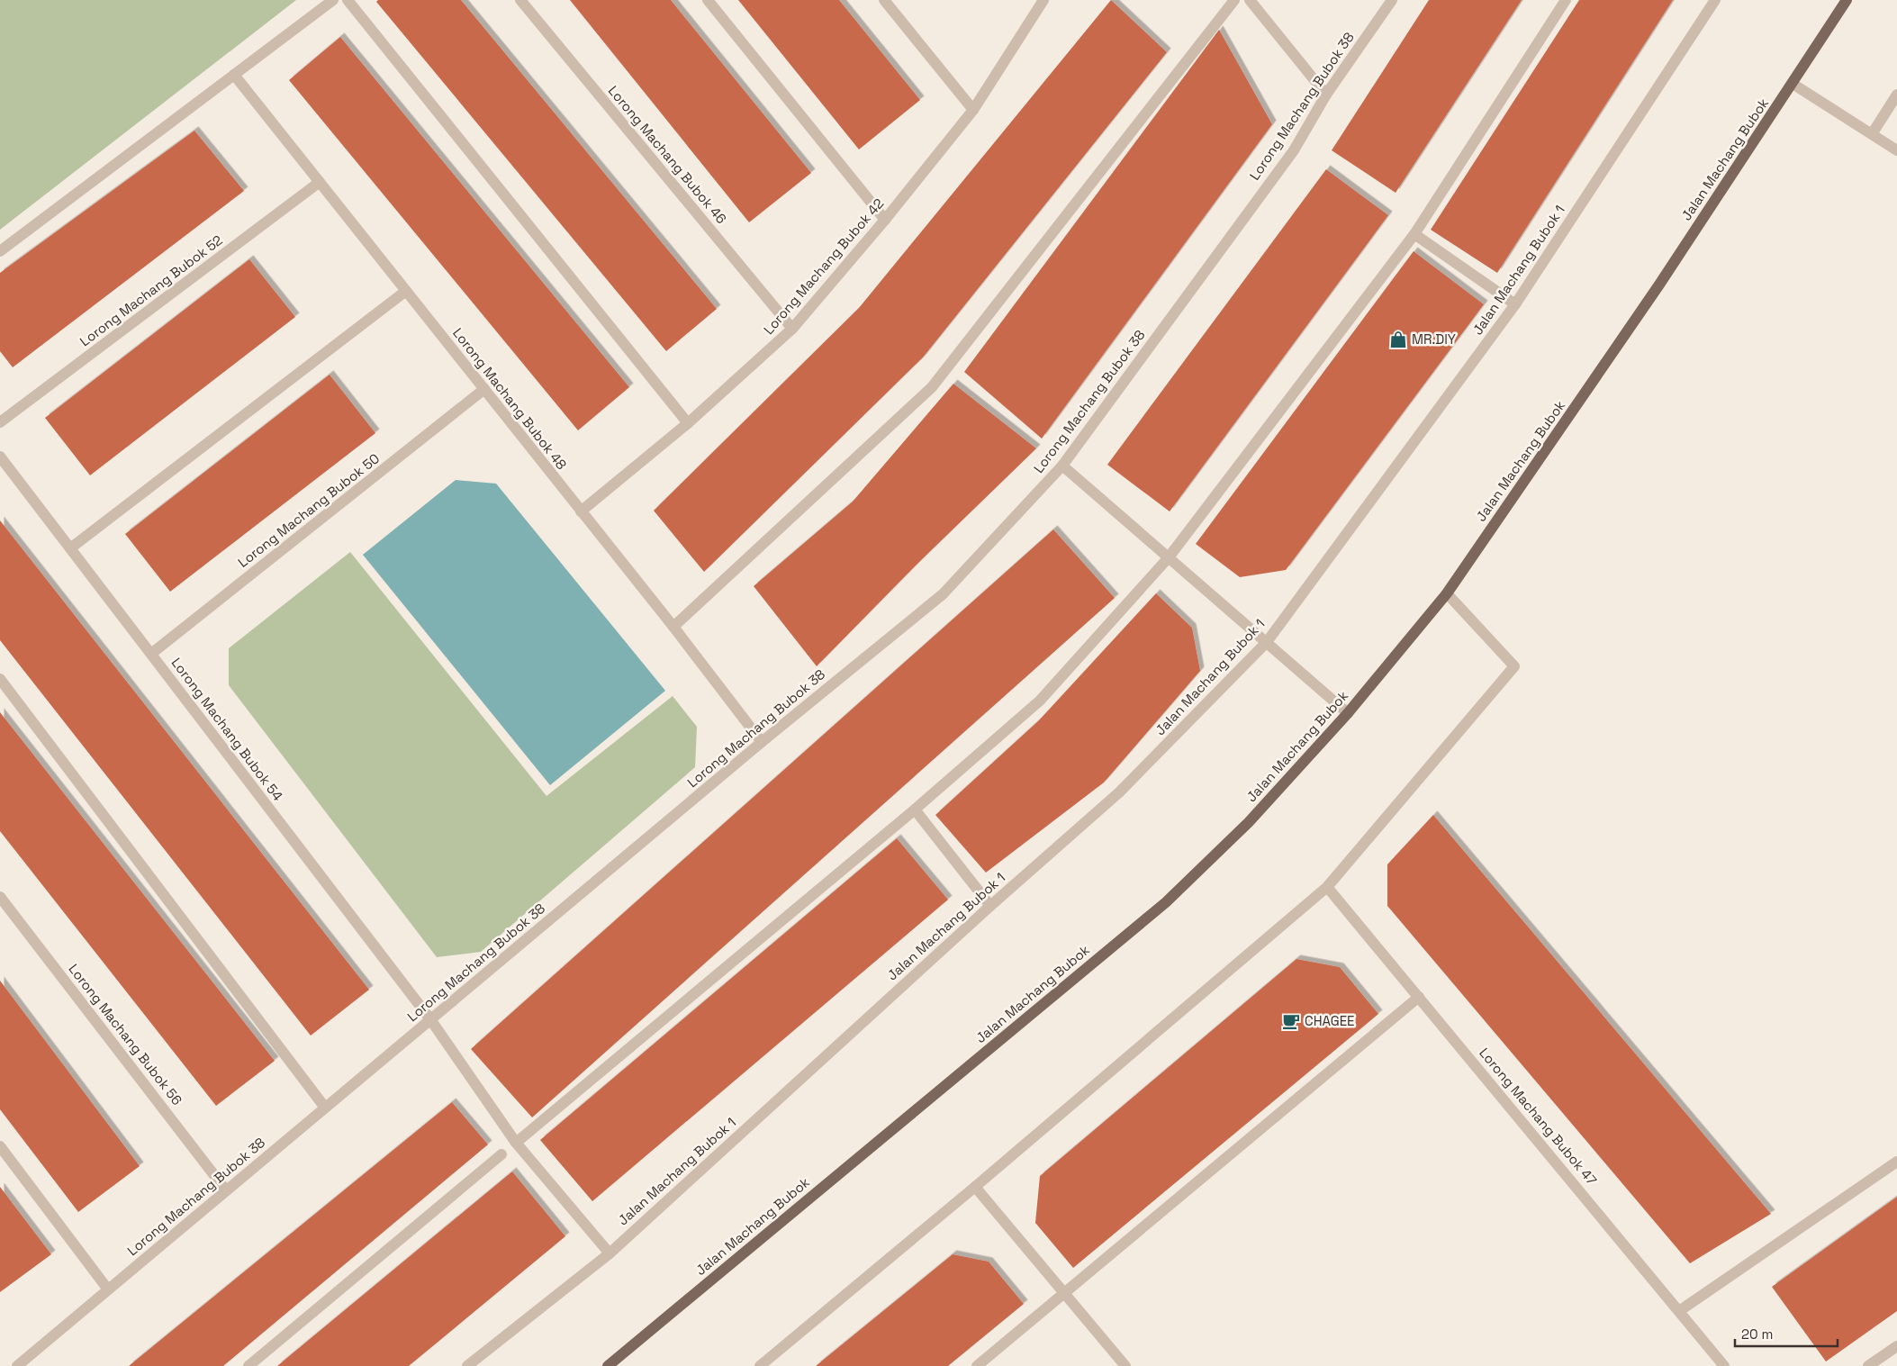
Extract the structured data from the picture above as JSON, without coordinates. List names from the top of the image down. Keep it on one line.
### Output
{"streets":{"main road":["Jalan Machang Bubok"],"street":["Lorong Machang Bubok 38","Lorong Machang Bubok 46","Lorong Machang Bubok 42","Jalan Machang Bubok 1","Lorong Machang Bubok 52","Lorong Machang Bubok 48","Lorong Machang Bubok 50","Lorong Machang Bubok 54","Lorong Machang Bubok 56","Lorong Machang Bubok 47"]},"crossings":[["Lorong Machang Bubok 38","Lorong Machang Bubok 48"],["Lorong Machang Bubok 38","Lorong Machang Bubok 54"],["Lorong Machang Bubok 38","Lorong Machang Bubok 56"],["Lorong Machang Bubok 46","Lorong Machang Bubok 42"],["Lorong Machang Bubok 42","Lorong Machang Bubok 48"],["Jalan Machang Bubok 1","Lorong Machang Bubok 54"],["Lorong Machang Bubok 52","Lorong Machang Bubok 48"],["Lorong Machang Bubok 48","Lorong Machang Bubok 50"],["Lorong Machang Bubok 50","Lorong Machang Bubok 54"]],"places":{"shop":["MR.DIY"],"cafe":["CHAGEE"]},"scale_bar":"20 m"}
